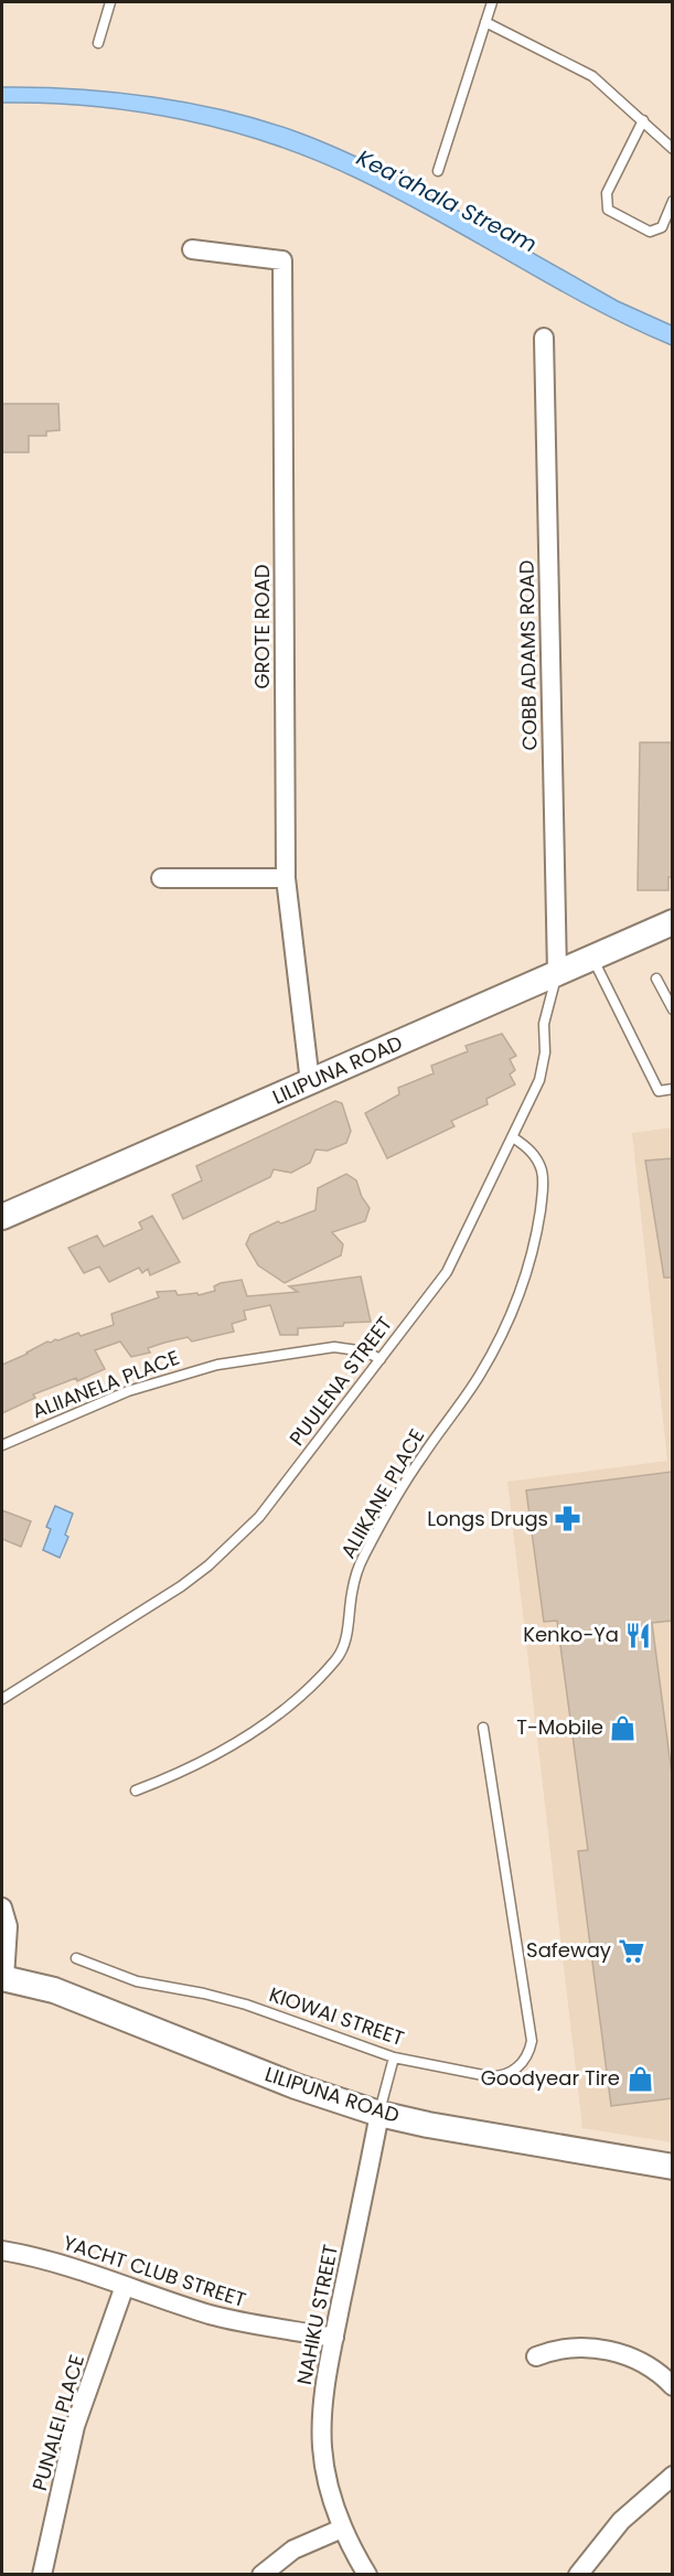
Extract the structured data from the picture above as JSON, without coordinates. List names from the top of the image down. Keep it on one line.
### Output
{"streets":{"street":["GROTE ROAD","COBB ADAMS ROAD","LILIPUNA ROAD","YACHT CLUB STREET","NAHIKU STREET","PUNALEI PLACE"],"lane":["PUULENA STREET","ALIIANELA PLACE","ALIIKANE PLACE","KIOWAI STREET"]},"crossings":[["GROTE ROAD","LILIPUNA ROAD"],["COBB ADAMS ROAD","LILIPUNA ROAD"],["COBB ADAMS ROAD","PUULENA STREET"],["LILIPUNA ROAD","PUULENA STREET"],["LILIPUNA ROAD","NAHIKU STREET"],["PUULENA STREET","ALIIANELA PLACE"],["PUULENA STREET","ALIIKANE PLACE"],["KIOWAI STREET","NAHIKU STREET"],["YACHT CLUB STREET","NAHIKU STREET"],["YACHT CLUB STREET","PUNALEI PLACE"]],"water":["Keaʻahala Stream"],"places":{"pharmacy":["Longs Drugs"],"restaurant":["Kenko-Ya"],"shop":["T-Mobile","Goodyear Tire"],"supermarket":["Safeway"]}}
